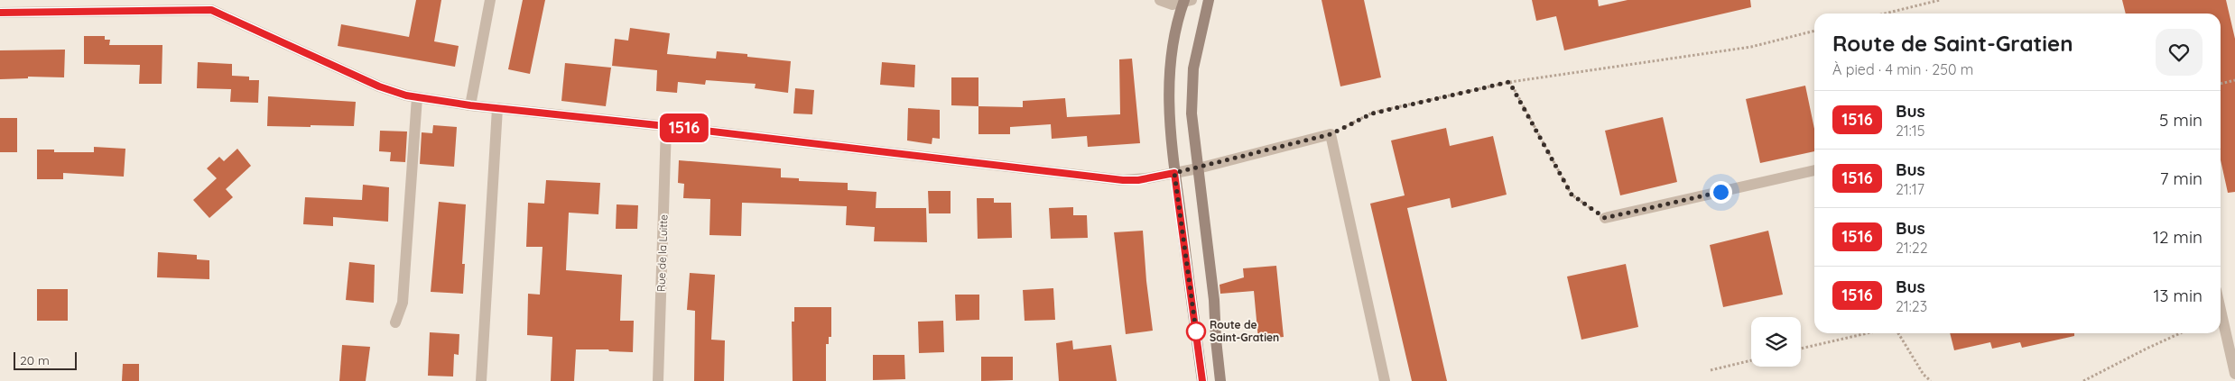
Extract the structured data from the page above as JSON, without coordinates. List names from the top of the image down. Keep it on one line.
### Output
{"streets":{"street":["Rue de la Luitte"]},"places":["Route de Saint-Gratien"],"lines":["bus line 1516"],"scale_bar":"20 m","page":{"on_map":"1516","heading":["Route de Saint-Gratien","À pied · 4 min · 250 m"],"list":[{"mark":"1516","name":"Bus","note":"21:15","value":"5 min"},{"mark":"1516","name":"Bus","note":"21:17","value":"7 min"},{"mark":"1516","name":"Bus","note":"21:22","value":"12 min"},{"mark":"1516","name":"Bus","note":"21:23","value":"13 min"}],"scale":"20 m"}}
